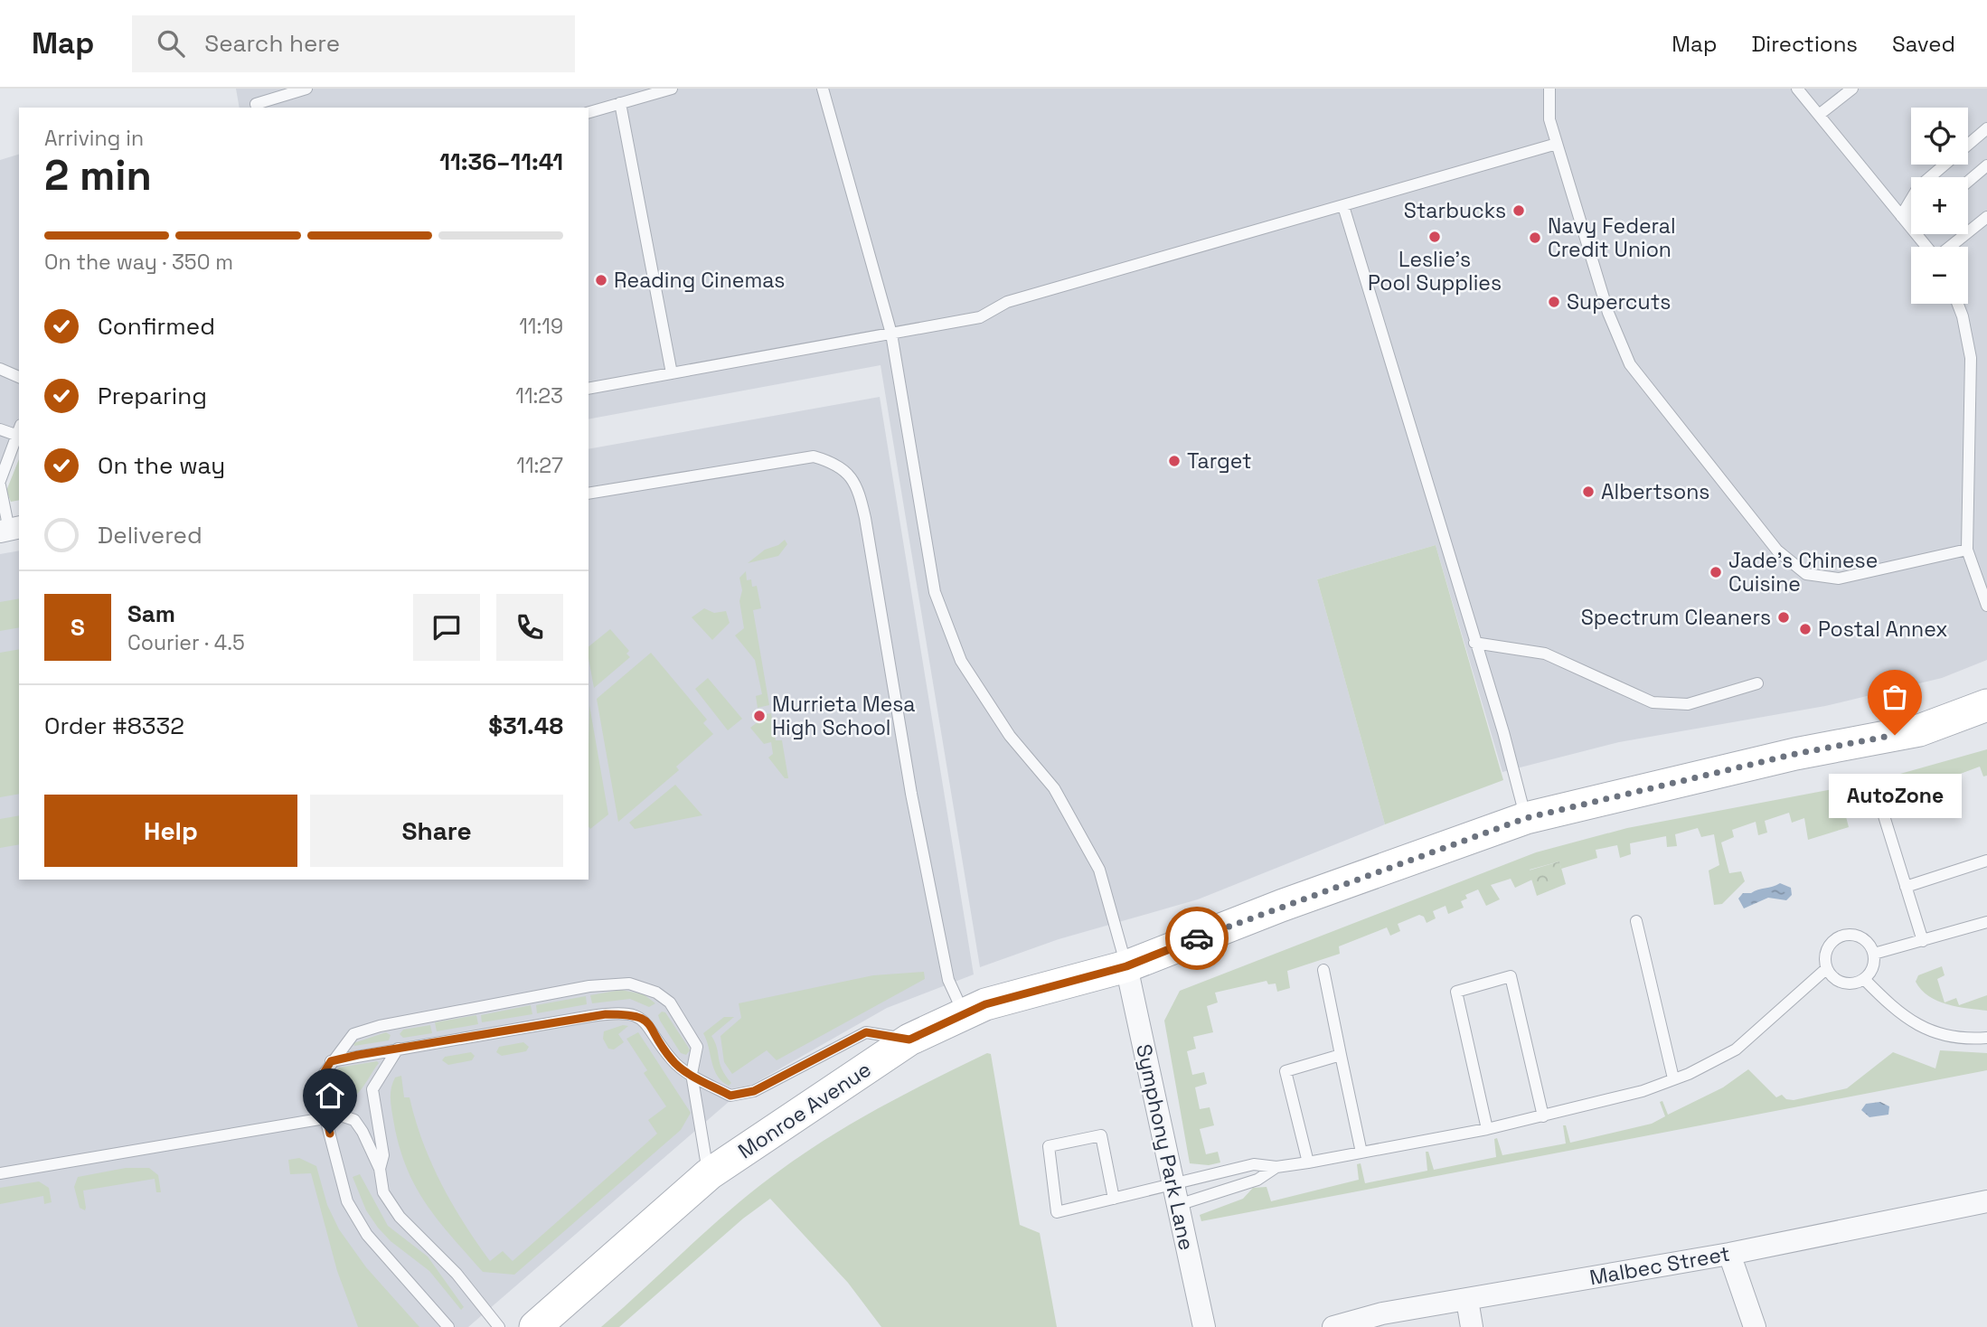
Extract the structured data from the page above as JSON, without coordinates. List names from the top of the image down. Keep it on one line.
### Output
{"streets":{"street":["Monroe Avenue","Symphony Park Lane","Malbec Street"]},"crossings":[["Monroe Avenue","Symphony Park Lane"]],"places":["Starbucks","Leslie's Pool Supplies","Navy Federal Credit Union","Reading Cinemas","Supercuts","Target","Albertsons","Jade's Chinese Cuisine","Spectrum Cleaners","Postal Annex","Murrieta Mesa High School","AutoZone"],"page":{"header":"Map","search":"Search here","nav":["Map","Directions","Saved"],"map_buttons":["+","−"],"heading":["2 min","Arriving in","11:36–11:41"],"panel":["Sam","Courier · 4.5","Order #8332","$31.48"],"bar":"On the way · 350 m","list":[["Confirmed","11:19"],["Preparing","11:23"],["On the way","11:27"],"Delivered"],"round":"S","bubble":"AutoZone","buttons":["Help","Share"]}}
